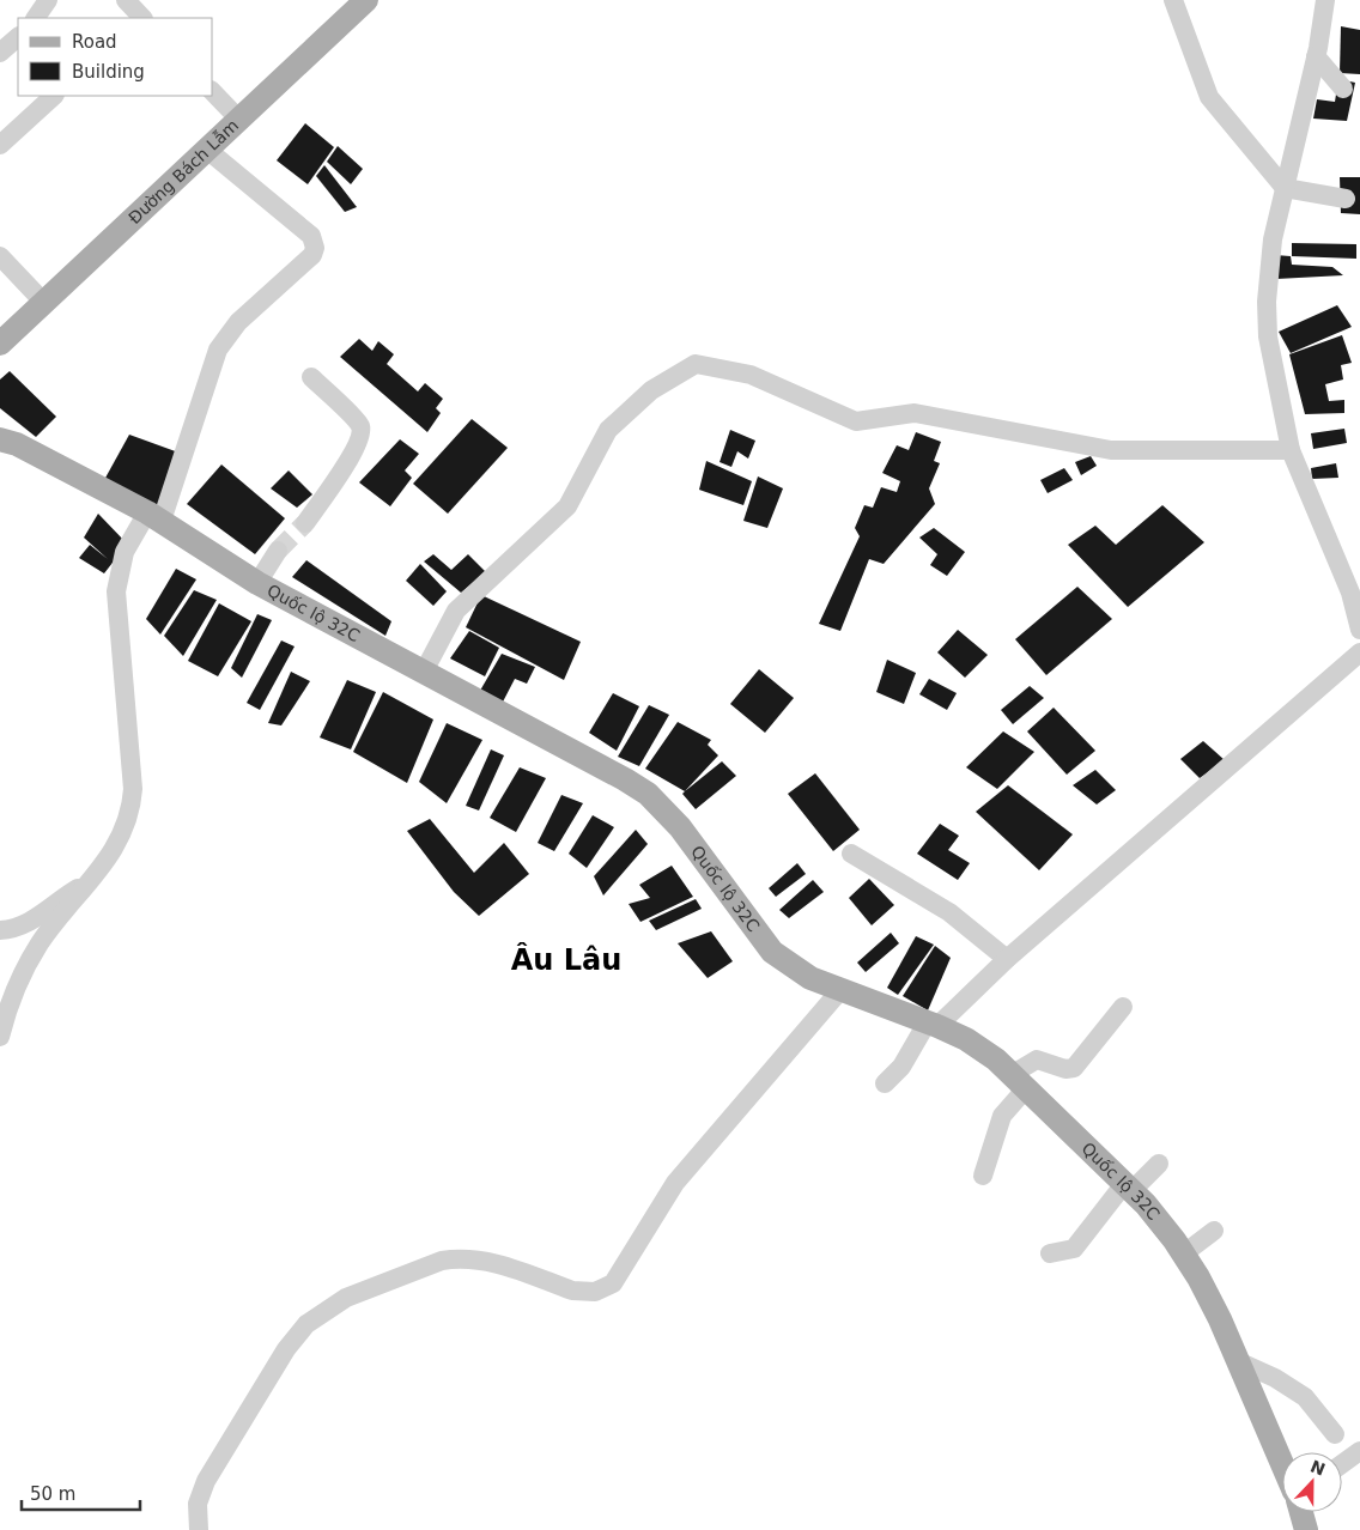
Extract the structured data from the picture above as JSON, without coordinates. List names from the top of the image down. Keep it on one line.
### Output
{"streets":{"main road":["Đường Bách Lẫm","Quốc lộ 32C"]},"districts":["Âu Lâu"],"legend":["Road","Building"],"scale_bar":"50 m","north":"top"}
